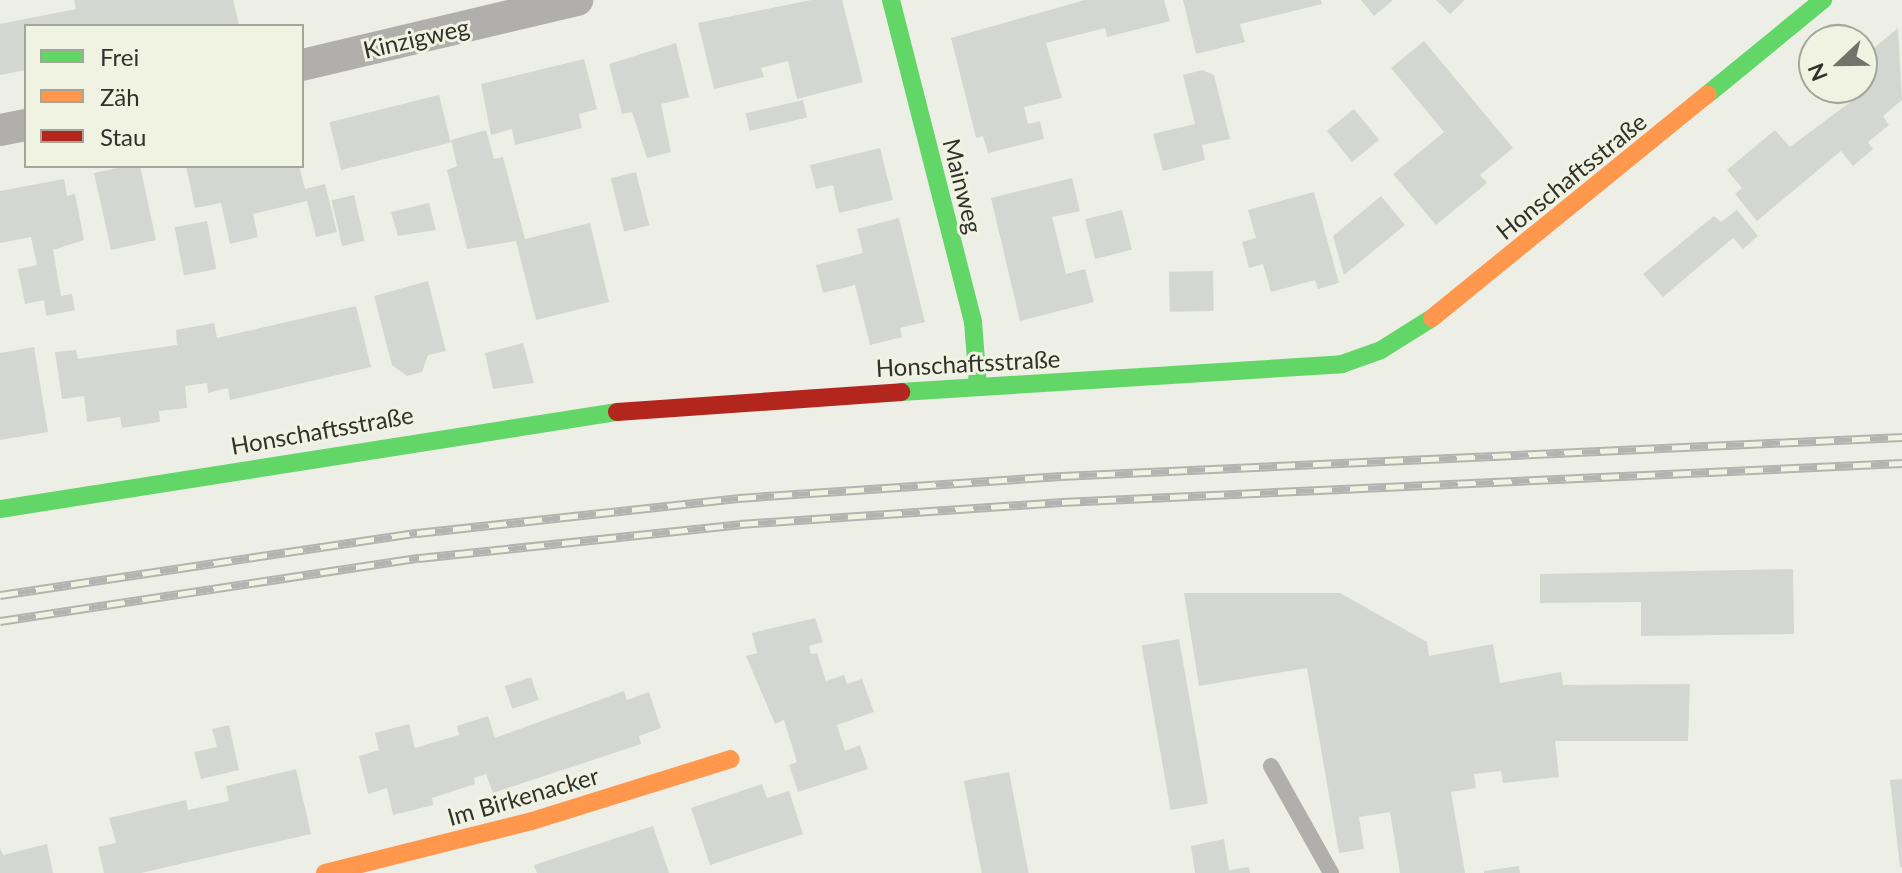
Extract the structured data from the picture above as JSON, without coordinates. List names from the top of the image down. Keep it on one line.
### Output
{"streets":{"street":["Kinzigweg","Honschaftsstraße","Mainweg","Im Birkenacker"]},"crossings":[["Honschaftsstraße","Mainweg"]],"legend":["Frei","Zäh","Stau"],"north":"left"}
